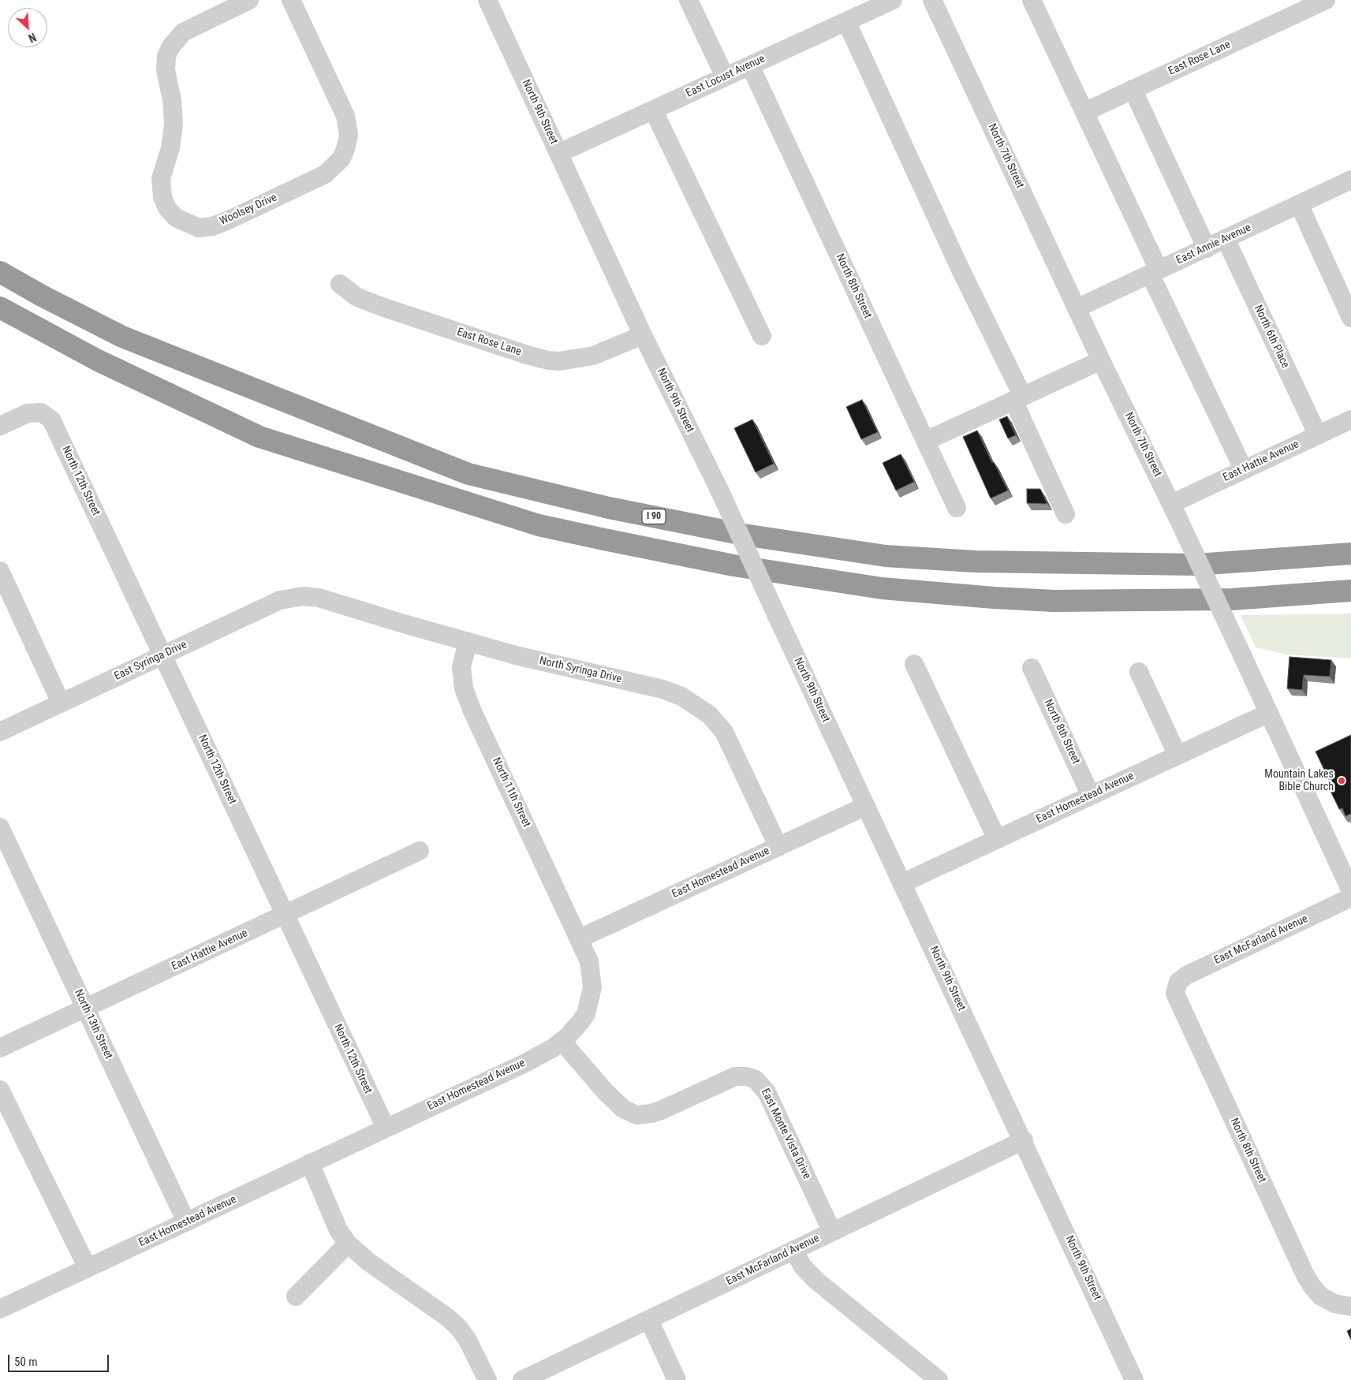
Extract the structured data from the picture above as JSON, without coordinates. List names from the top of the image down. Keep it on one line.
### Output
{"streets":{"highway":["I 90"],"street":["East Rose Lane","East Locust Avenue","North 9th Street","North 7th Street","Woolsey Drive","East Annie Avenue","North 8th Street","North 6th Place","East Hattie Avenue","North 12th Street","East Syringa Drive","North Syringa Drive","North 11th Street","East Homestead Avenue","East McFarland Avenue","North 13th Street","East Monte Vista Drive"]},"crossings":[["East Rose Lane","North 9th Street"],["East Locust Avenue","North 9th Street"],["East Locust Avenue","North 8th Street"],["North 9th Street","East Homestead Avenue"],["North 9th Street","East McFarland Avenue"],["North 7th Street","East Annie Avenue"],["North 7th Street","East Hattie Avenue"],["North 7th Street","East Homestead Avenue"],["North 7th Street","East McFarland Avenue"],["East Annie Avenue","North 6th Place"],["North 8th Street","East Homestead Avenue"],["North 8th Street","East McFarland Avenue"],["North 6th Place","East Hattie Avenue"],["East Hattie Avenue","North 12th Street"],["East Hattie Avenue","North 13th Street"],["North 12th Street","East Syringa Drive"],["North 12th Street","East Homestead Avenue"],["East Syringa Drive","North Syringa Drive"],["North Syringa Drive","North 11th Street"],["North Syringa Drive","East Homestead Avenue"],["North 11th Street","East Homestead Avenue"],["East Homestead Avenue","North 13th Street"],["East Homestead Avenue","East Monte Vista Drive"],["East McFarland Avenue","East Monte Vista Drive"]],"places":["Mountain Lakes Bible Church"],"scale_bar":"50 m","north":"bottom right"}
